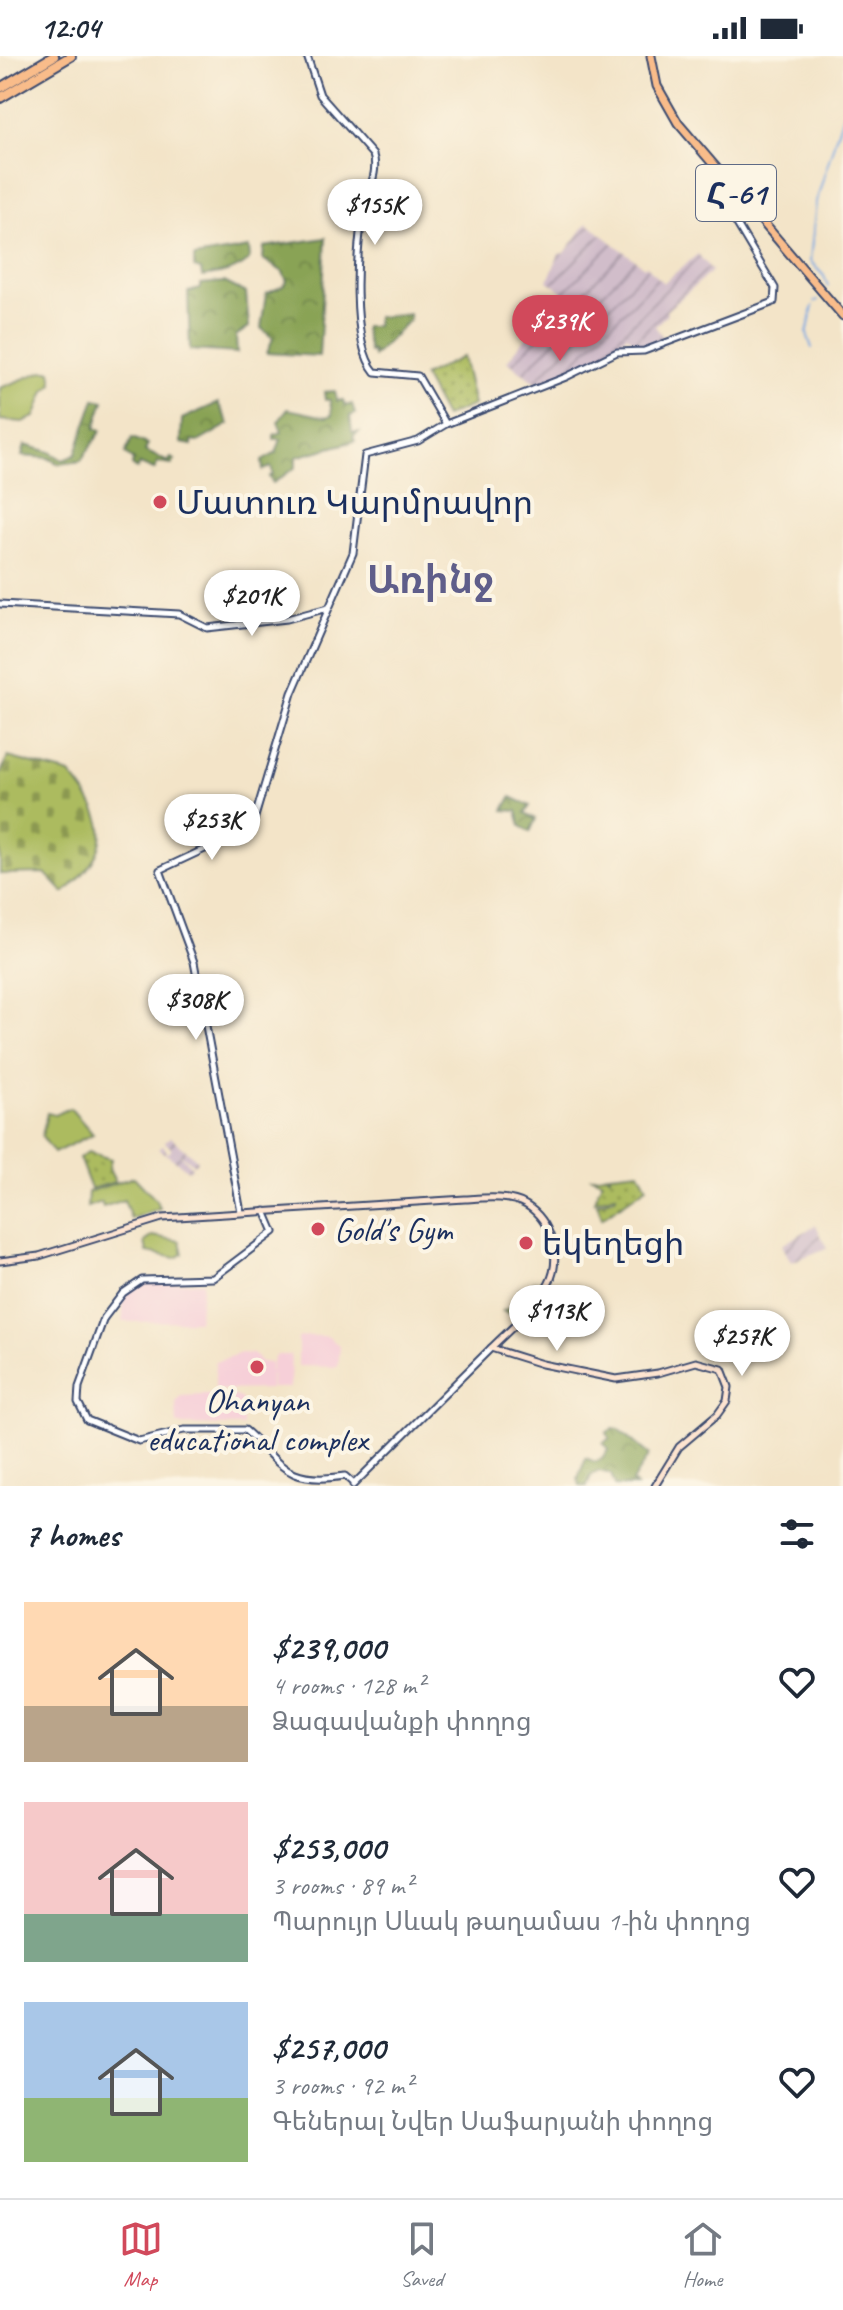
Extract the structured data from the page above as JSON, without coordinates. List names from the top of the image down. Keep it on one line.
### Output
{"streets":{"main road":["Հ-61"]},"districts":["Առինջ"],"places":["Մատուռ Կարմրավոր","Gold's Gym","եկեղեցի","Ohanyan educational complex"],"page":{"status":"12:04","price":["$155K","$239K","$201K","$253K","$308K","$113K","$257K"],"heading":"7 homes","list":[{"name":"$239,000","note":"4 rooms · 128 m² · Ձագավանքի փողոց"},{"name":"$253,000","note":"3 rooms · 89 m² · Պարույր Սևակ թաղամաս 1-ին փողոց"},{"name":"$257,000","note":"3 rooms · 92 m² · Գեներալ Նվեր Սաֆարյանի փողոց"}],"tabs":["Map","Saved","Home"]}}
